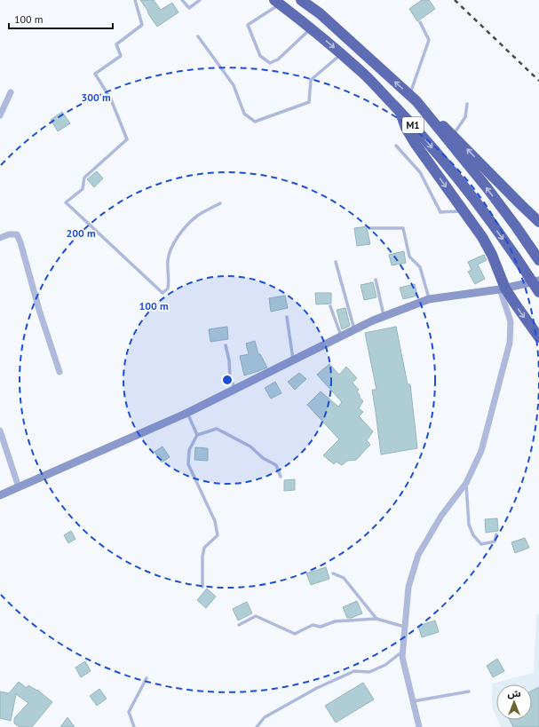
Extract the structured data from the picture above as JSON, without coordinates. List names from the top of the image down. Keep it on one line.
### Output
{"streets":{"highway":["M1"]},"scale_bar":"100 m","north":"top","rings":["300 m","200 m","100 m"]}
